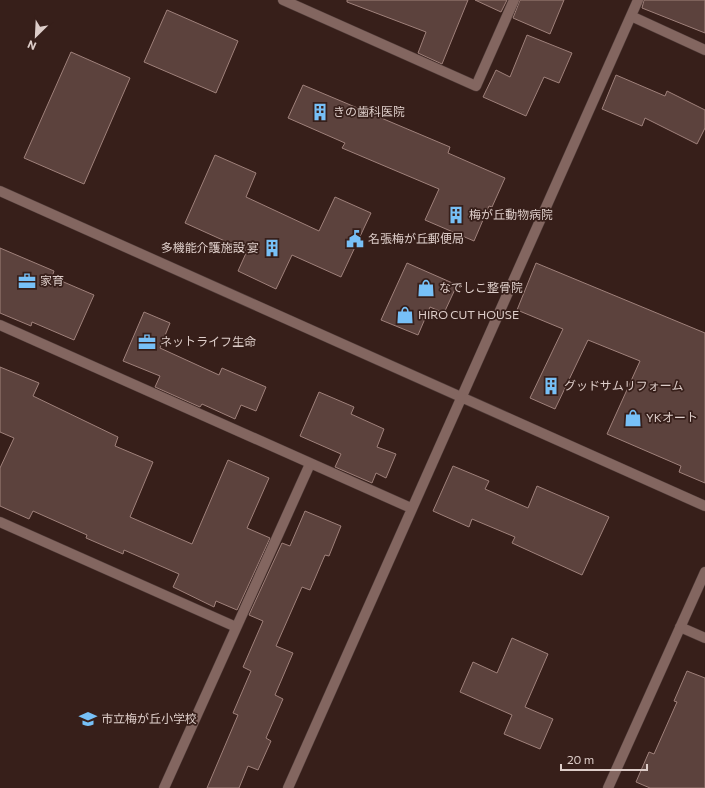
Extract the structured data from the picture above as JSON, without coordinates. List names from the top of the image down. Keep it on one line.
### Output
{"places":{"building":["きの歯科医院","梅が丘動物病院","多機能介護施設 宴","グッドサムリフォーム"],"public building":["名張梅が丘郵便局"],"office":["家育","ネットライフ生命"],"shop":["なでしこ整骨院","HIRO CUT HOUSE","YKオート"],"school or university":["市立梅が丘小学校"]},"scale_bar":"20 m","north":"bottom left"}
